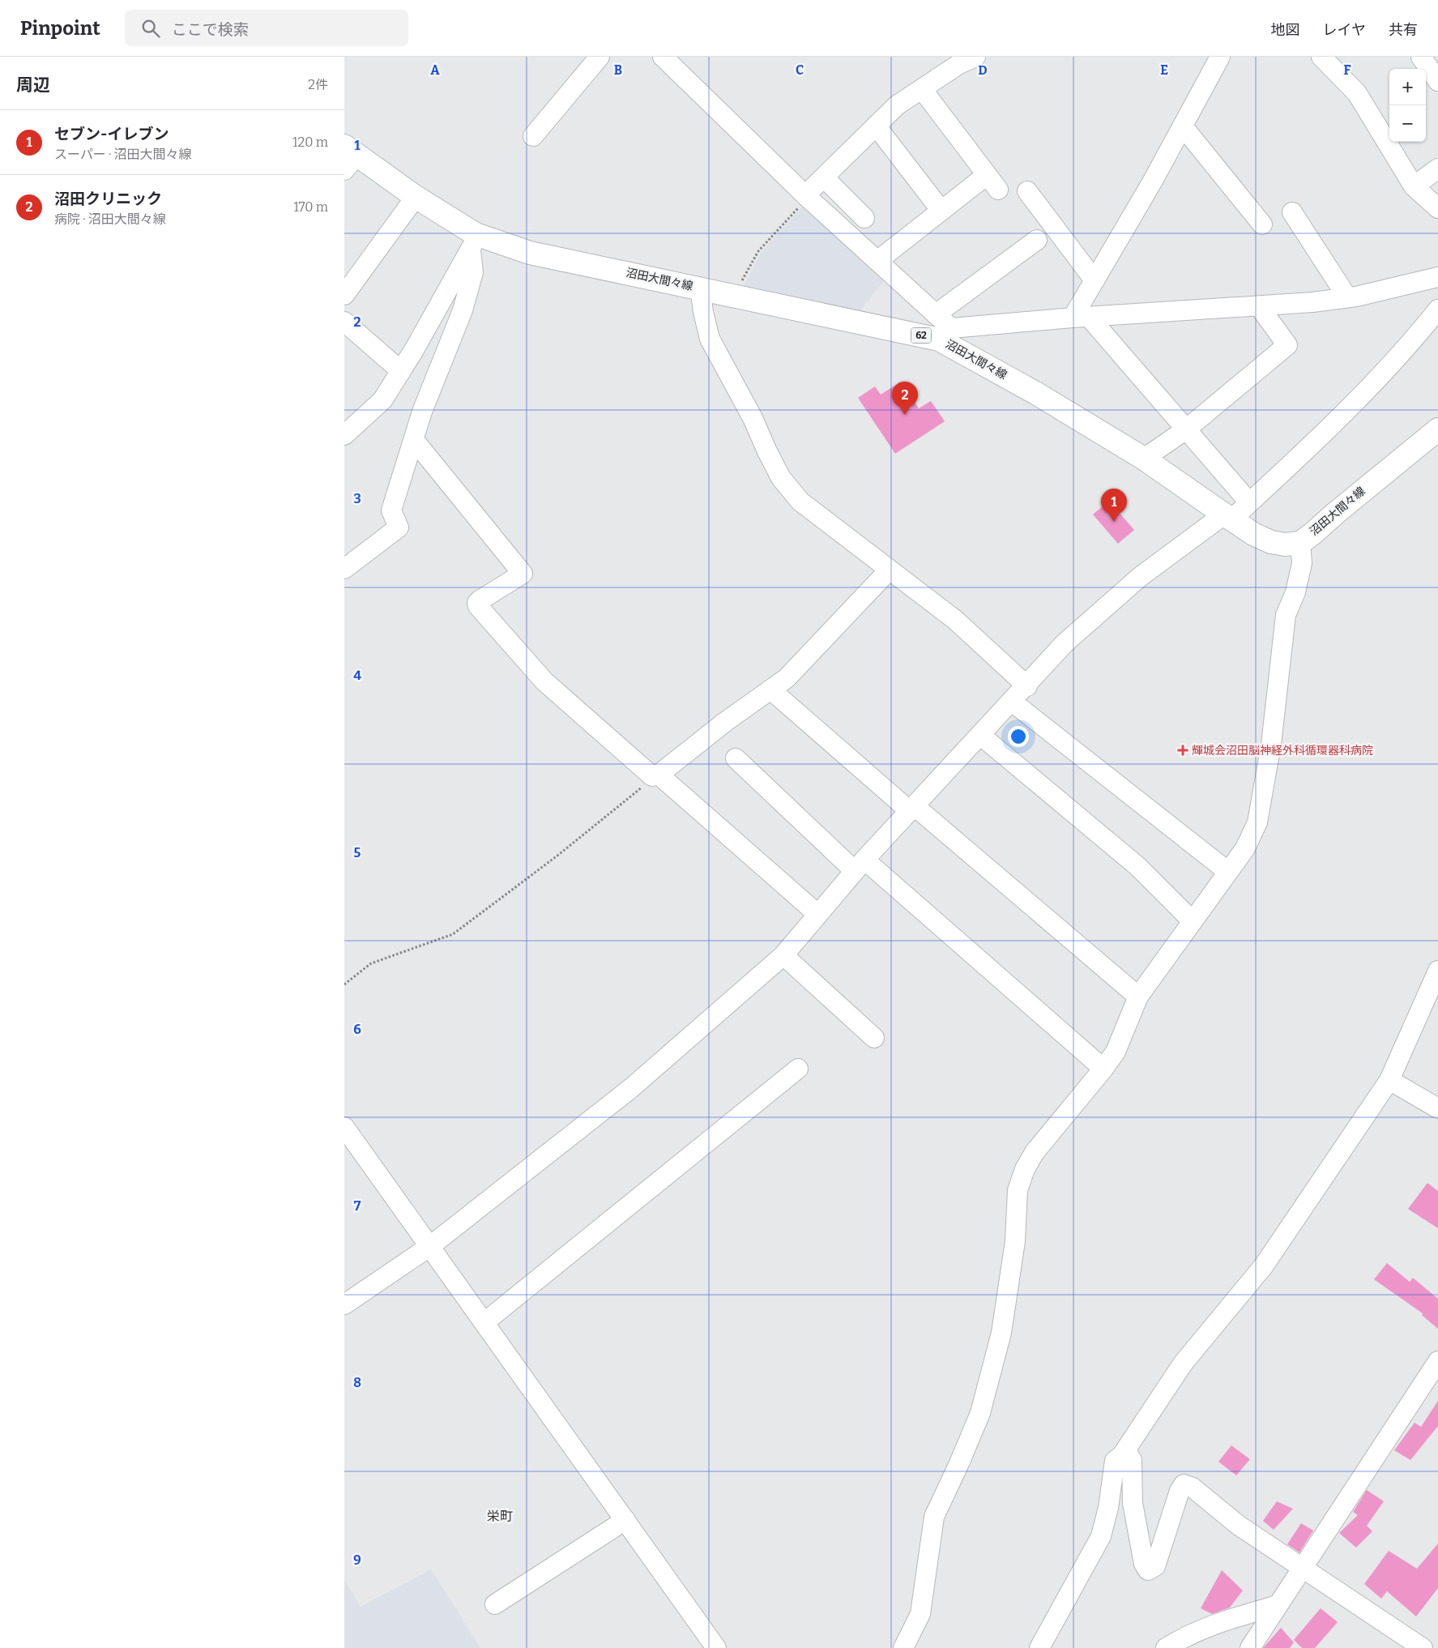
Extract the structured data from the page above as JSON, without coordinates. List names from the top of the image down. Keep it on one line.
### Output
{"streets":{"main road":["沼田大間々線","62"]},"districts":["栄町"],"places":{"health":["輝城会沼田脳神経外科循環器科病院"]},"page":{"header":"Pinpoint","search":"ここで検索","nav":["地図","レイヤ","共有"],"heading":["周辺","2件"],"map_buttons":["+","−"],"list":[{"mark":"1","name":"セブン-イレブン","note":"スーパー · 沼田大間々線","value":"120 m"},{"mark":"2","name":"沼田クリニック","note":"病院 · 沼田大間々線","value":"170 m"}],"pins":["2","1"]},"grid":{"columns":["A","B","C","D","E","F"],"rows":["1","2","3","4","5","6","7","8","9"]}}
